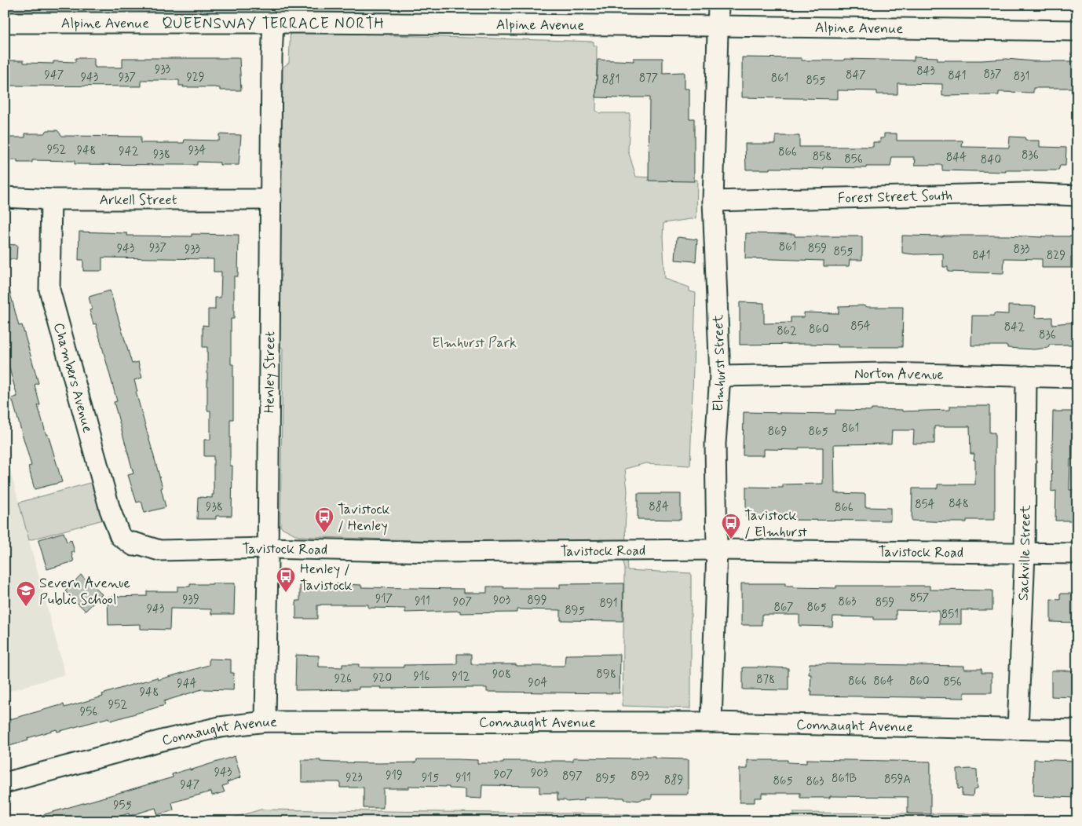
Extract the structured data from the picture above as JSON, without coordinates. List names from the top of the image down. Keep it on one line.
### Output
{"streets":{"street":["Alpine Avenue","Forest Street South","Arkell Street","Elmhurst Street","Henley Street","Norton Avenue","Chambers Avenue","Tavistock Road","Sackville Street","Connaught Avenue"]},"crossings":[["Alpine Avenue","Elmhurst Street"],["Alpine Avenue","Henley Street"],["Forest Street South","Elmhurst Street"],["Arkell Street","Henley Street"],["Arkell Street","Chambers Avenue"],["Elmhurst Street","Norton Avenue"],["Elmhurst Street","Tavistock Road"],["Elmhurst Street","Connaught Avenue"],["Henley Street","Tavistock Road"],["Henley Street","Connaught Avenue"],["Norton Avenue","Sackville Street"],["Chambers Avenue","Tavistock Road"],["Tavistock Road","Sackville Street"],["Sackville Street","Connaught Avenue"]],"districts":["QUEENSWAY TERRACE NORTH"],"parks":["Elmhurst Park"],"places":{"bus stop":["Tavistock / Henley","Tavistock / Elmhurst","Henley / Tavistock"],"school or university":["Severn Avenue Public School"]},"house_numbers":["933","843","837","947","847","841","831","943","937","929","877","861","881","855","952","948","934","942","866","938","836","858","844","856","840","861","937","943","859","933","833","855","841","829","854","842","860","862","836","861","869","865","848","854","938","884","866","857","917","939","903","899","911","907","863","859","891","867","865","943","895","851","908","898","916","912","920","926","878","866","864","860","856","904","944","948","952","956","943","903","907","919","897","893","923","915","911","895","861B","859A","889","865","863","947","955"]}
